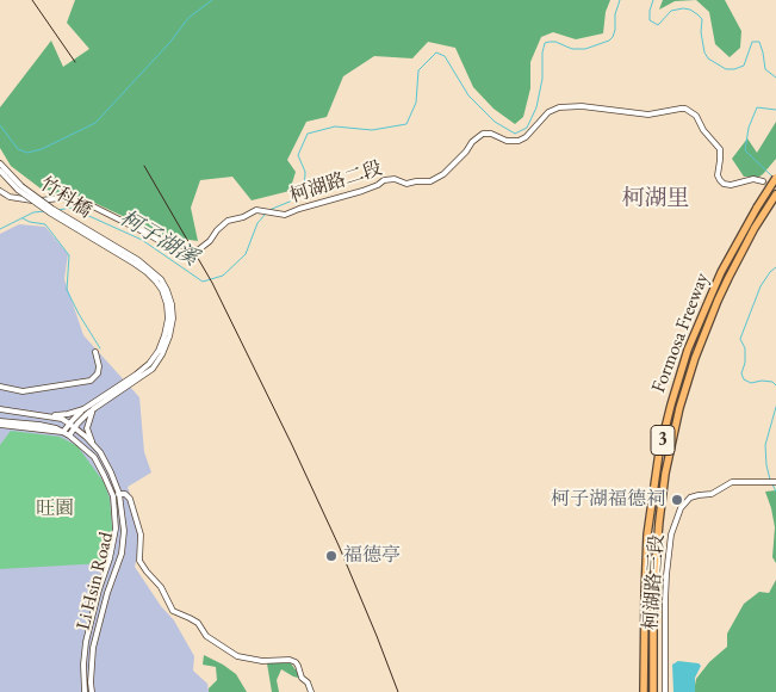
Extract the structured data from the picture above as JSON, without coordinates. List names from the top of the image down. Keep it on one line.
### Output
{"streets":{"highway":["Formosa Freeway","3"],"street":["柯湖路二段","竹科橋","Li Hsin Road","柯湖路三段"]},"crossings":[["竹科橋","Li Hsin Road"]],"districts":["柯湖里"],"water":["柯子湖溪"],"parks":["旺園"],"places":["柯子湖福德祠","福德亭"]}
